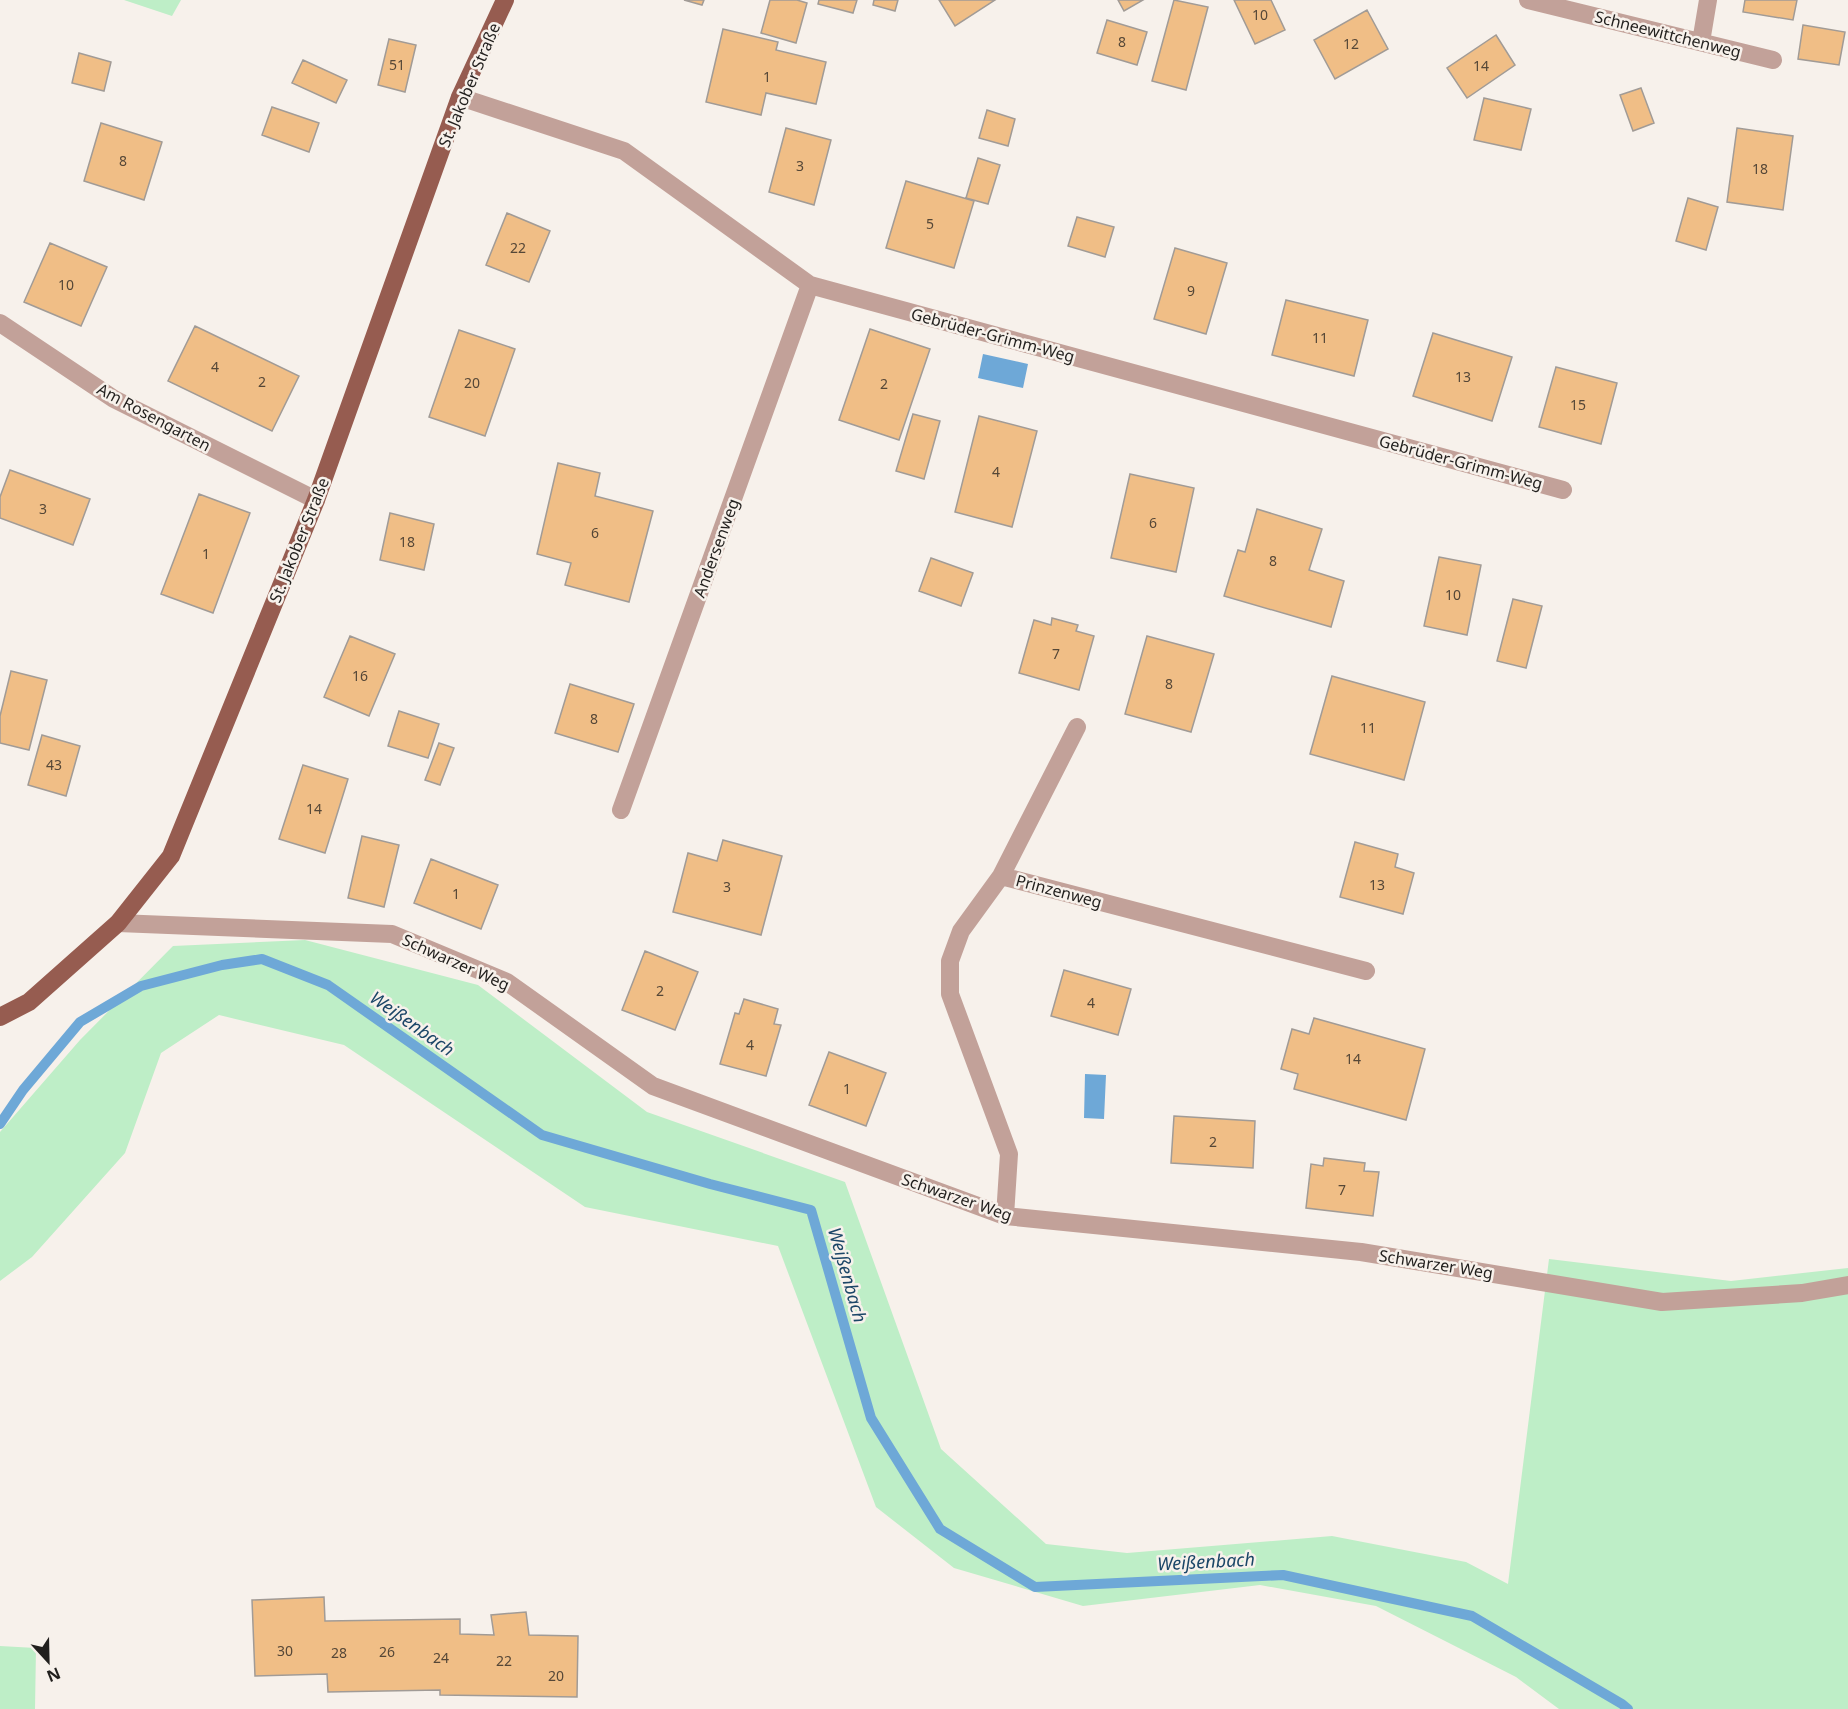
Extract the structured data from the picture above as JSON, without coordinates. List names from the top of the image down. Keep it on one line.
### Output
{"streets":{"main road":["St. Jakober Straße"],"street":["Schneewittchenweg","Gebrüder-Grimm-Weg","Am Rosengarten","Andersenweg","Prinzenweg","Schwarzer Weg"]},"crossings":[["St. Jakober Straße","Gebrüder-Grimm-Weg"],["St. Jakober Straße","Am Rosengarten"],["St. Jakober Straße","Schwarzer Weg"],["Gebrüder-Grimm-Weg","Andersenweg"],["Prinzenweg","Schwarzer Weg"]],"water":["Weißenbach"],"house_numbers":["10","8","12","51","14","1","8","3","18","5","22","10","9","11","4","13","2","20","2","15","4","3","6","6","18","1","8","10","7","16","8","8","11","43","14","13","3","1","2","4","4","14","1","2","7","30","26","28","24","22","20"],"north":"bottom"}
